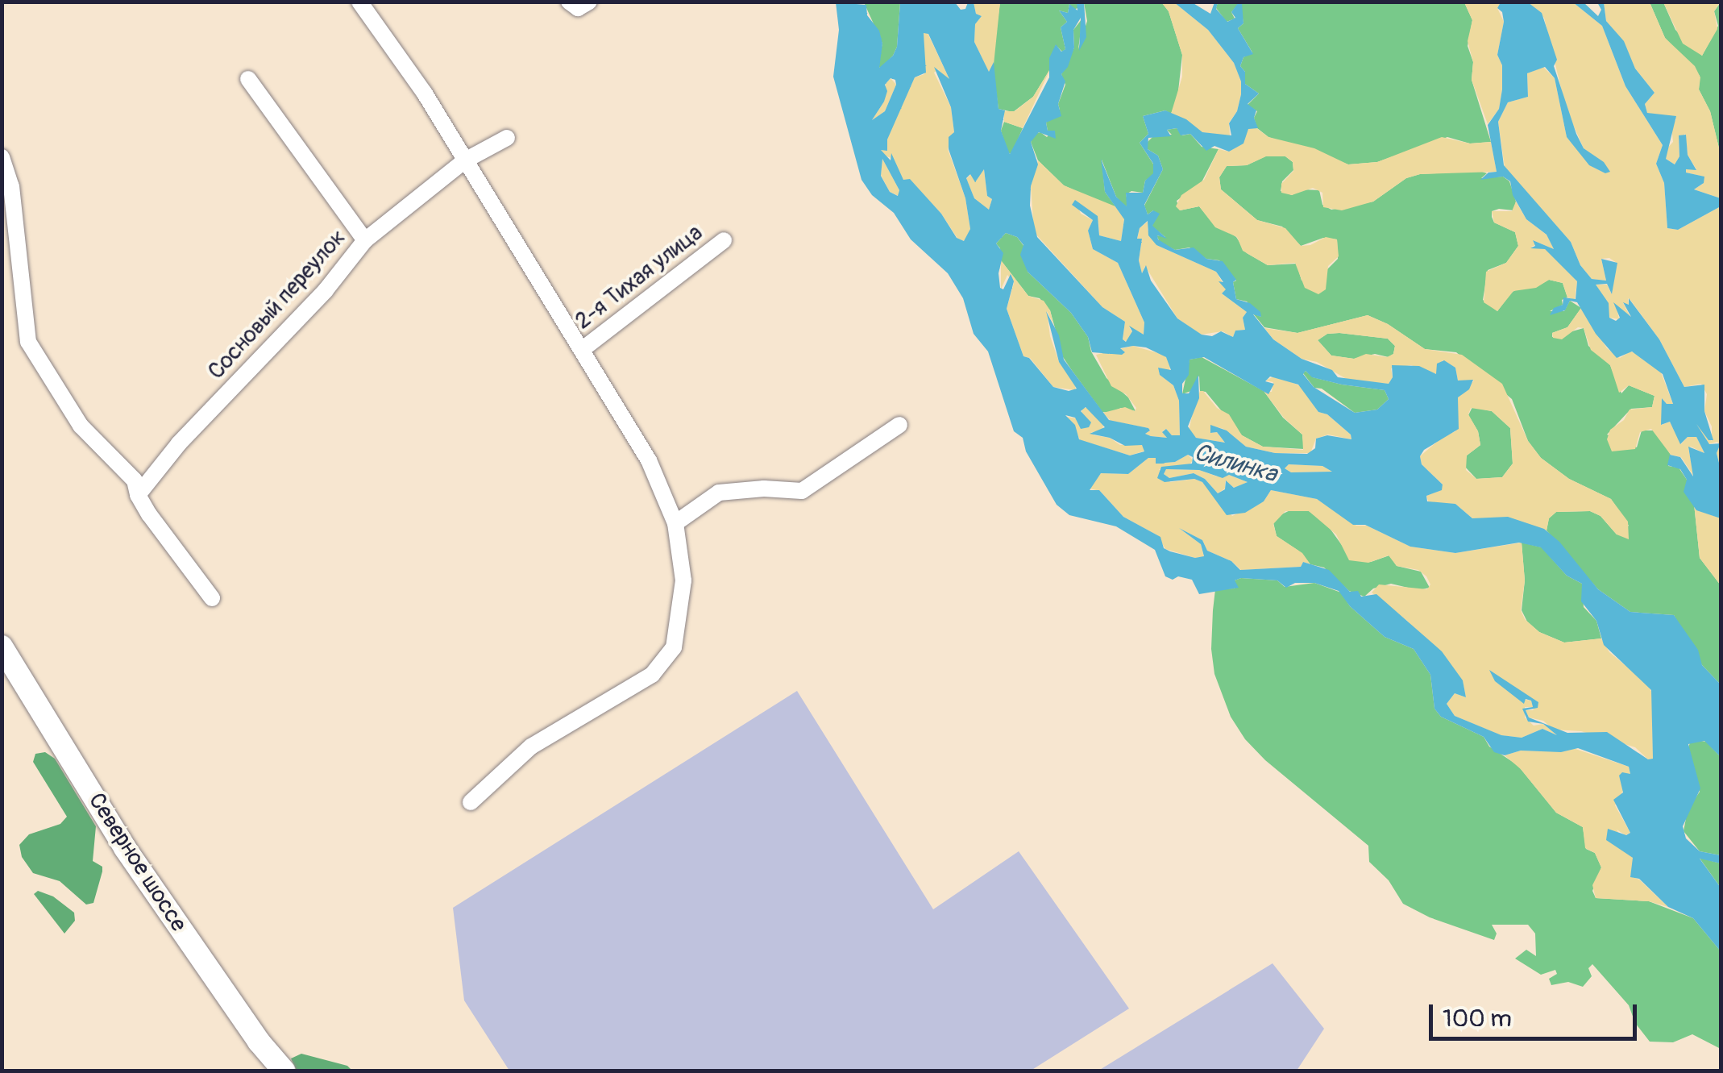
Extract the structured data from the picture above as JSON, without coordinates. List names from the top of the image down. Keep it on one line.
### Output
{"streets":{"main road":["Северное шоссе"],"street":["2-я Тихая улица","Сосновый переулок"]},"water":["Силинка"],"scale_bar":"100 m"}
